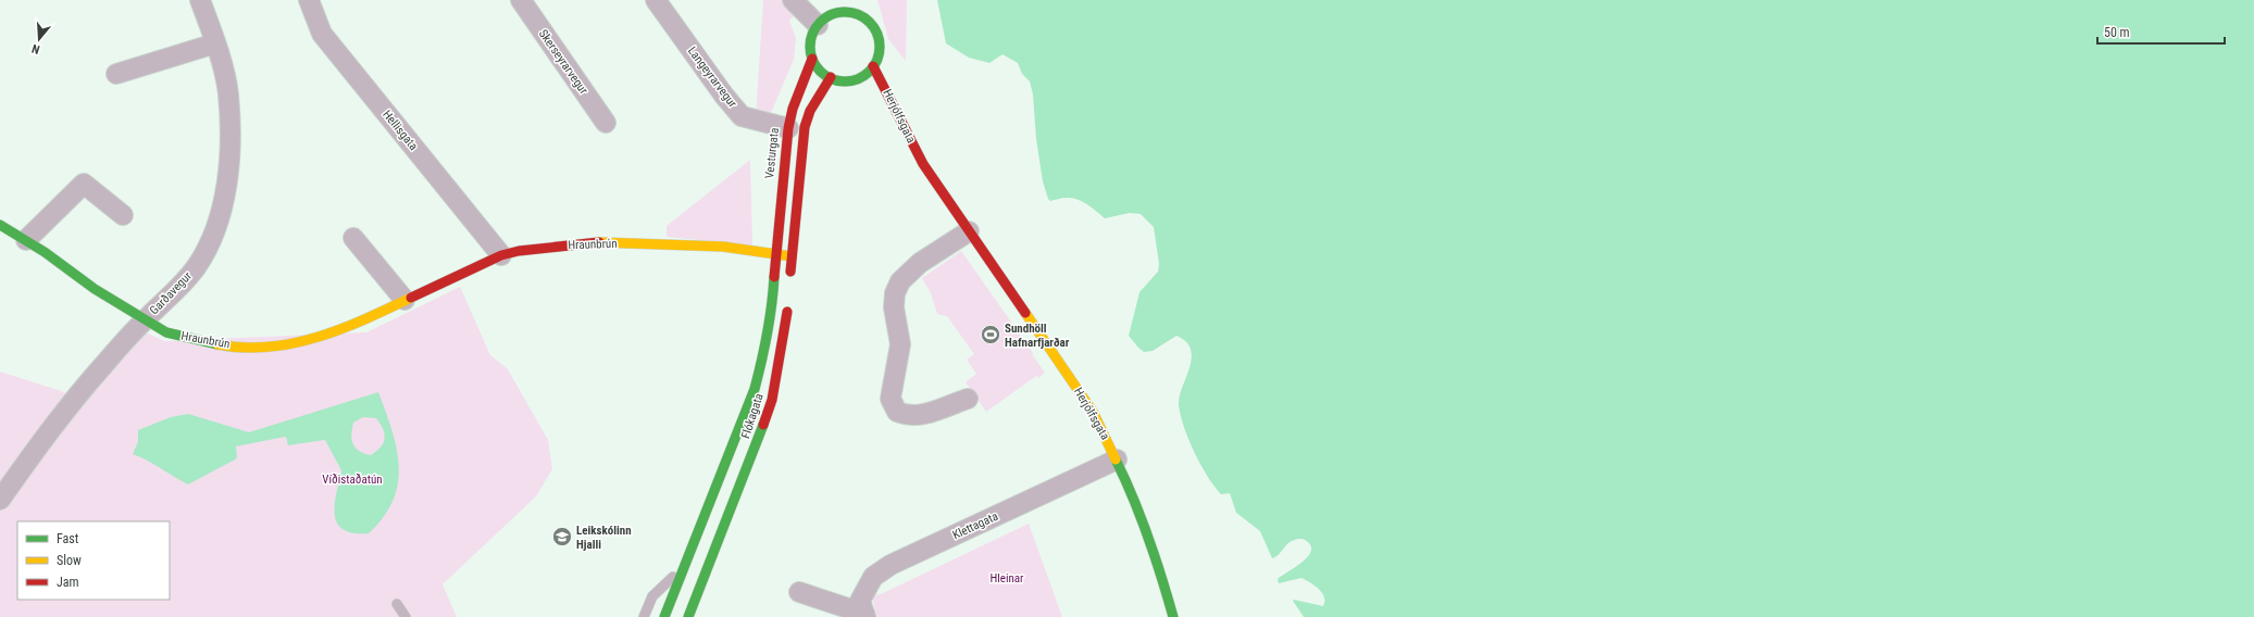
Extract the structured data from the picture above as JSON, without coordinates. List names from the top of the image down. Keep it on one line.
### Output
{"streets":{"street":["Skerseyrarvegur","Langeyrarvegur","Herjólfsgata","Hellisgata","Vesturgata","Hraunbrún","Garðavegur","Flókagata","Klettagata"]},"crossings":[["Langeyrarvegur","Vesturgata"],["Herjólfsgata","Vesturgata"],["Herjólfsgata","Klettagata"],["Hellisgata","Hraunbrún"],["Vesturgata","Hraunbrún"],["Vesturgata","Flókagata"],["Hraunbrún","Garðavegur"],["Hraunbrún","Flókagata"]],"parks":["Víðistaðatún","Hleinar"],"places":{"sports":["Sundhöll Hafnarfjarðar"],"school or university":["Leikskólinn Hjalli"]},"legend":["Fast","Slow","Jam"],"scale_bar":"50 m","north":"bottom"}
